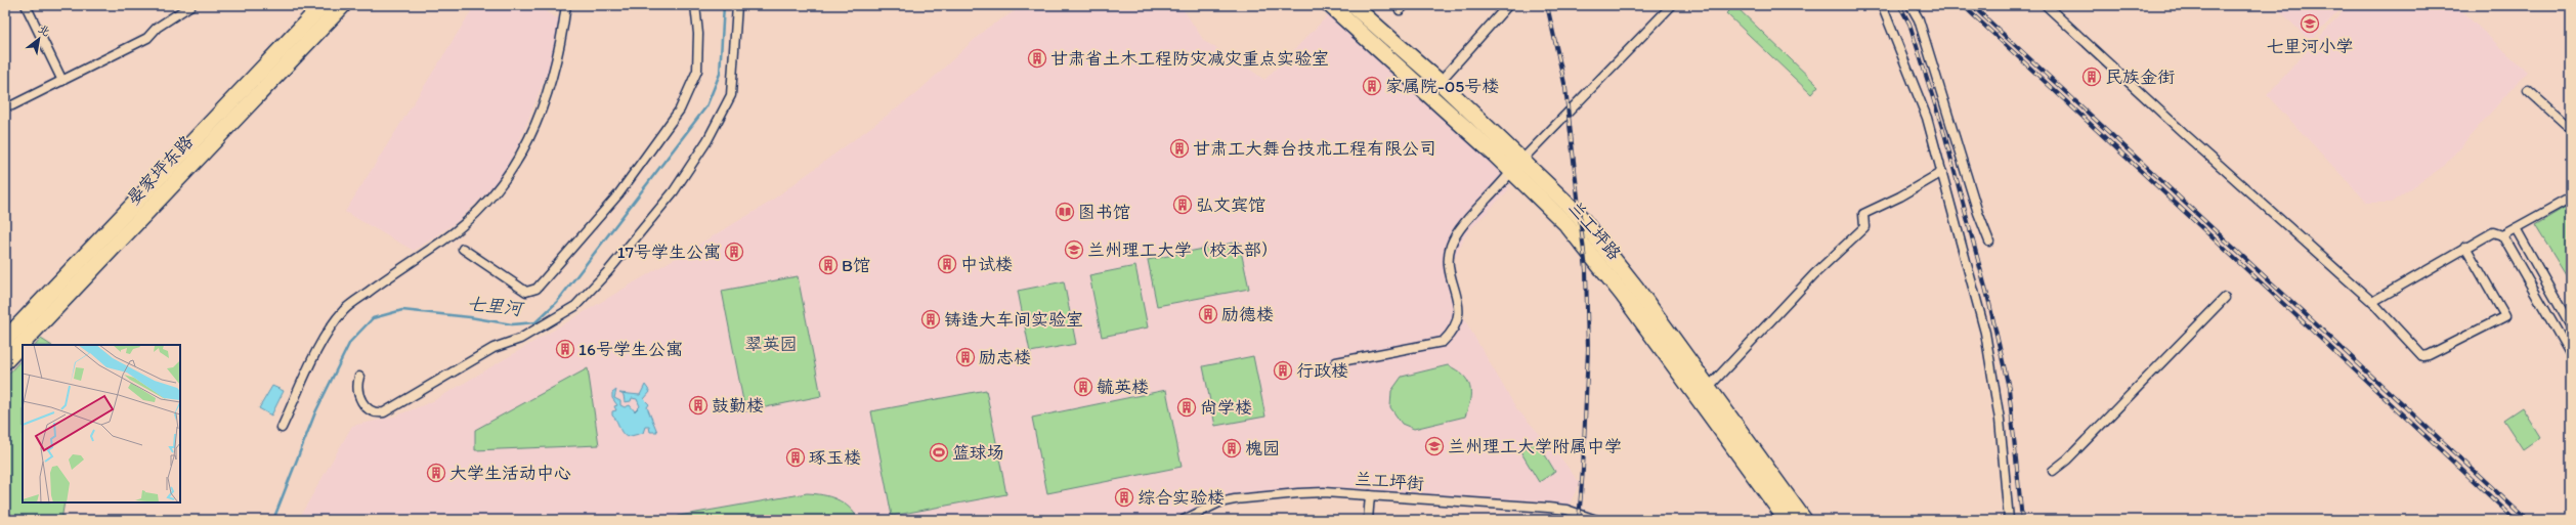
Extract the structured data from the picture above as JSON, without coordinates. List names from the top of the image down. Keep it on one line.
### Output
{"streets":{"highway":["晏家坪东路","兰工坪路"],"street":["兰工坪街"]},"water":["七里河"],"parks":["翠英园"],"places":{"school or university":["七里河小学","兰州理工大学（校本部）","兰州理工大学附属中学"],"building":["甘肃省土木工程防灾减灾重点实验室","民族金街","家属院-05号楼","甘肃工大舞台技术工程有限公司","弘文宾馆","17号学生公寓","中试楼","B馆","励德楼","铸造大车间实验室","16号学生公寓","励志楼","行政楼","毓英楼","鼓勤楼","尚学楼","槐园","琢玉楼","大学生活动中心","综合实验楼"],"library":["图书馆"],"sports":["篮球场"]},"north":"top right"}
